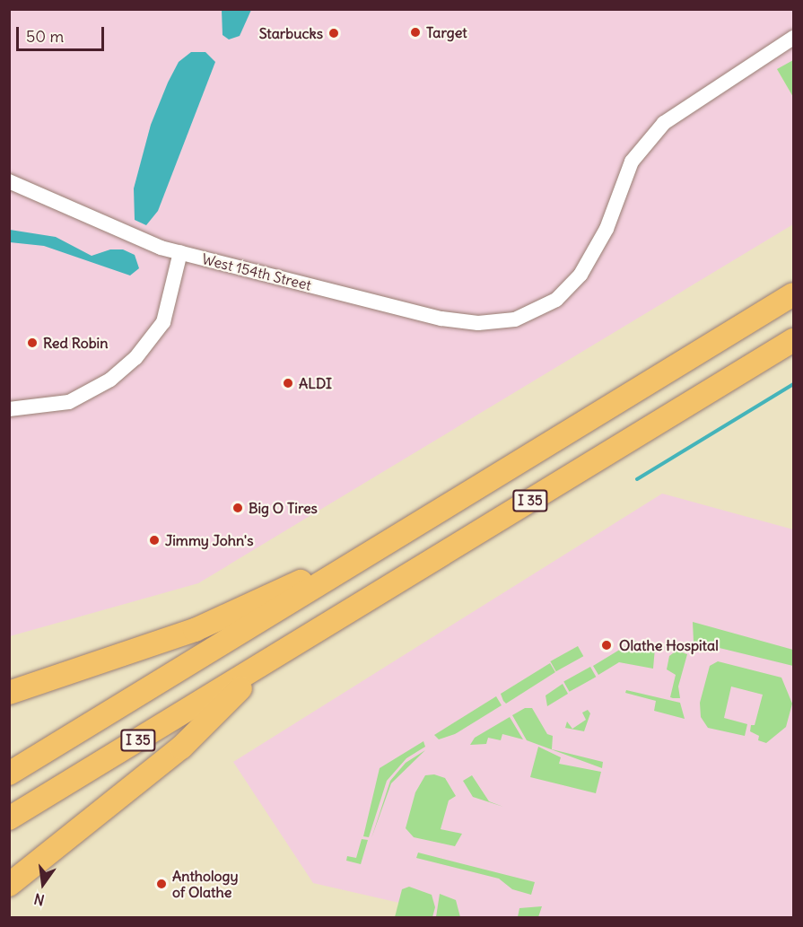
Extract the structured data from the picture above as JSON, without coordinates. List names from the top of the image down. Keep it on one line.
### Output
{"streets":{"highway":["I 35"],"street":["West 154th Street"]},"places":["Target","Starbucks","Red Robin","ALDI","Big O Tires","Jimmy John's","Olathe Hospital","Anthology of Olathe"],"scale_bar":"50 m","north":"bottom"}
